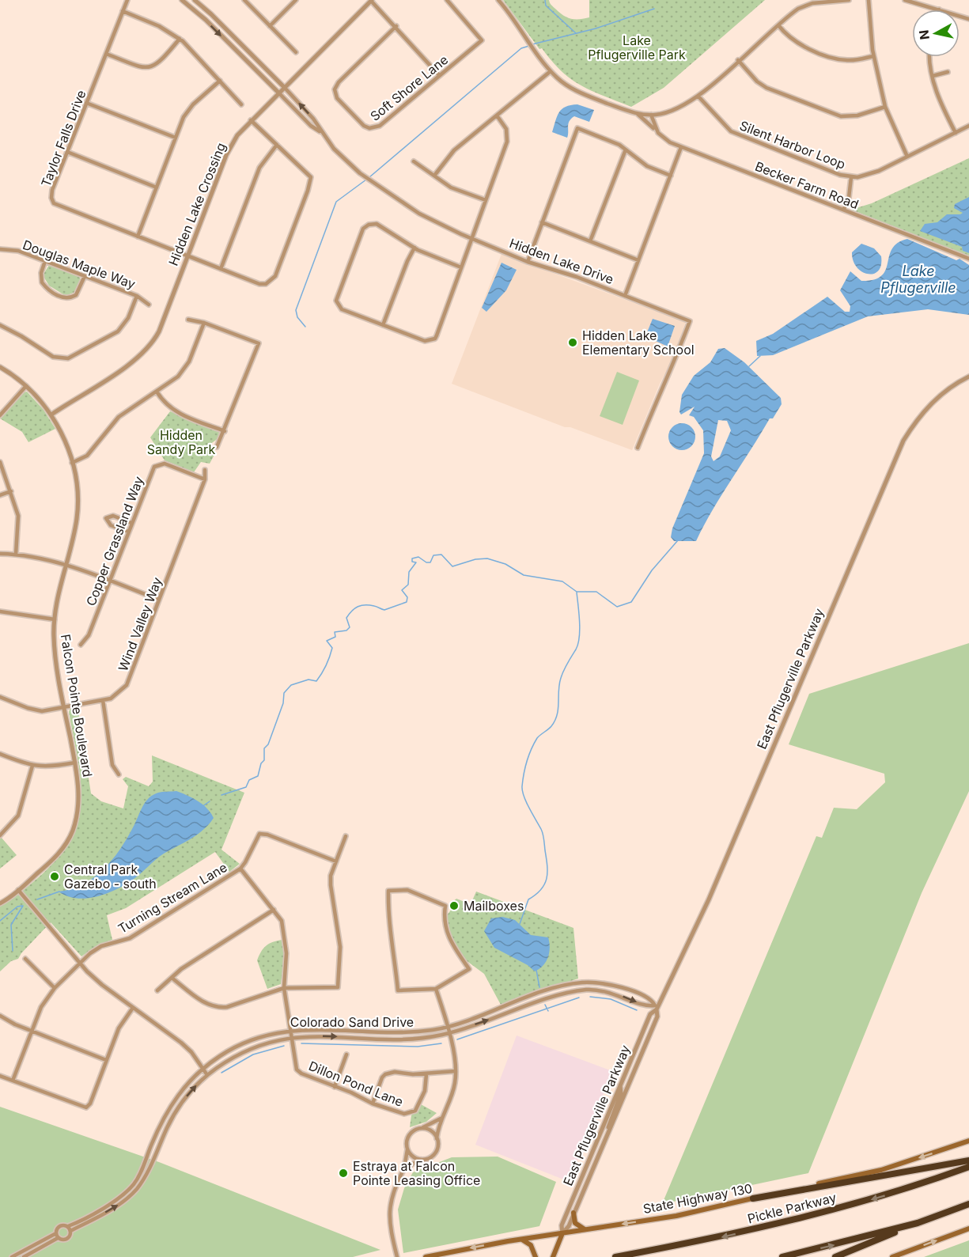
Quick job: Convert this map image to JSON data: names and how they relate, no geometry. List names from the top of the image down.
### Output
{
  "streets": {
    "highway": ["Pickle Parkway"],
    "main road": ["East Pflugerville Parkway", "State Highway 130"],
    "street": [
      "Soft Shore Lane",
      "Taylor Falls Drive",
      "Silent Harbor Loop",
      "Becker Farm Road",
      "Hidden Lake Crossing",
      "Hidden Lake Drive",
      "Douglas Maple Way",
      "Copper Grassland Way",
      "Wind Valley Way",
      "Falcon Pointe Boulevard",
      "Turning Stream Lane",
      "Colorado Sand Drive",
      "Dillon Pond Lane"
    ]
  },
  "crossings": [
    ["Taylor Falls Drive", "Hidden Lake Crossing"],
    ["Hidden Lake Crossing", "Hidden Lake Drive"],
    ["Hidden Lake Crossing", "Falcon Pointe Boulevard"],
    ["Copper Grassland Way", "Wind Valley Way"],
    ["Wind Valley Way", "Falcon Pointe Boulevard"],
    ["East Pflugerville Parkway", "Colorado Sand Drive"],
    ["East Pflugerville Parkway", "State Highway 130"],
    ["Turning Stream Lane", "Dillon Pond Lane"],
    ["Colorado Sand Drive", "Dillon Pond Lane"]
  ],
  "one_way": ["State Highway 130"],
  "water": ["Lake Pflugerville"],
  "parks": ["Lake Pflugerville Park", "Hidden Sandy Park"],
  "places": [
    "Hidden Lake Elementary School",
    "Central Park Gazebo - south",
    "Mailboxes",
    "Estraya at Falcon Pointe Leasing Office"
  ],
  "north": "left"
}
